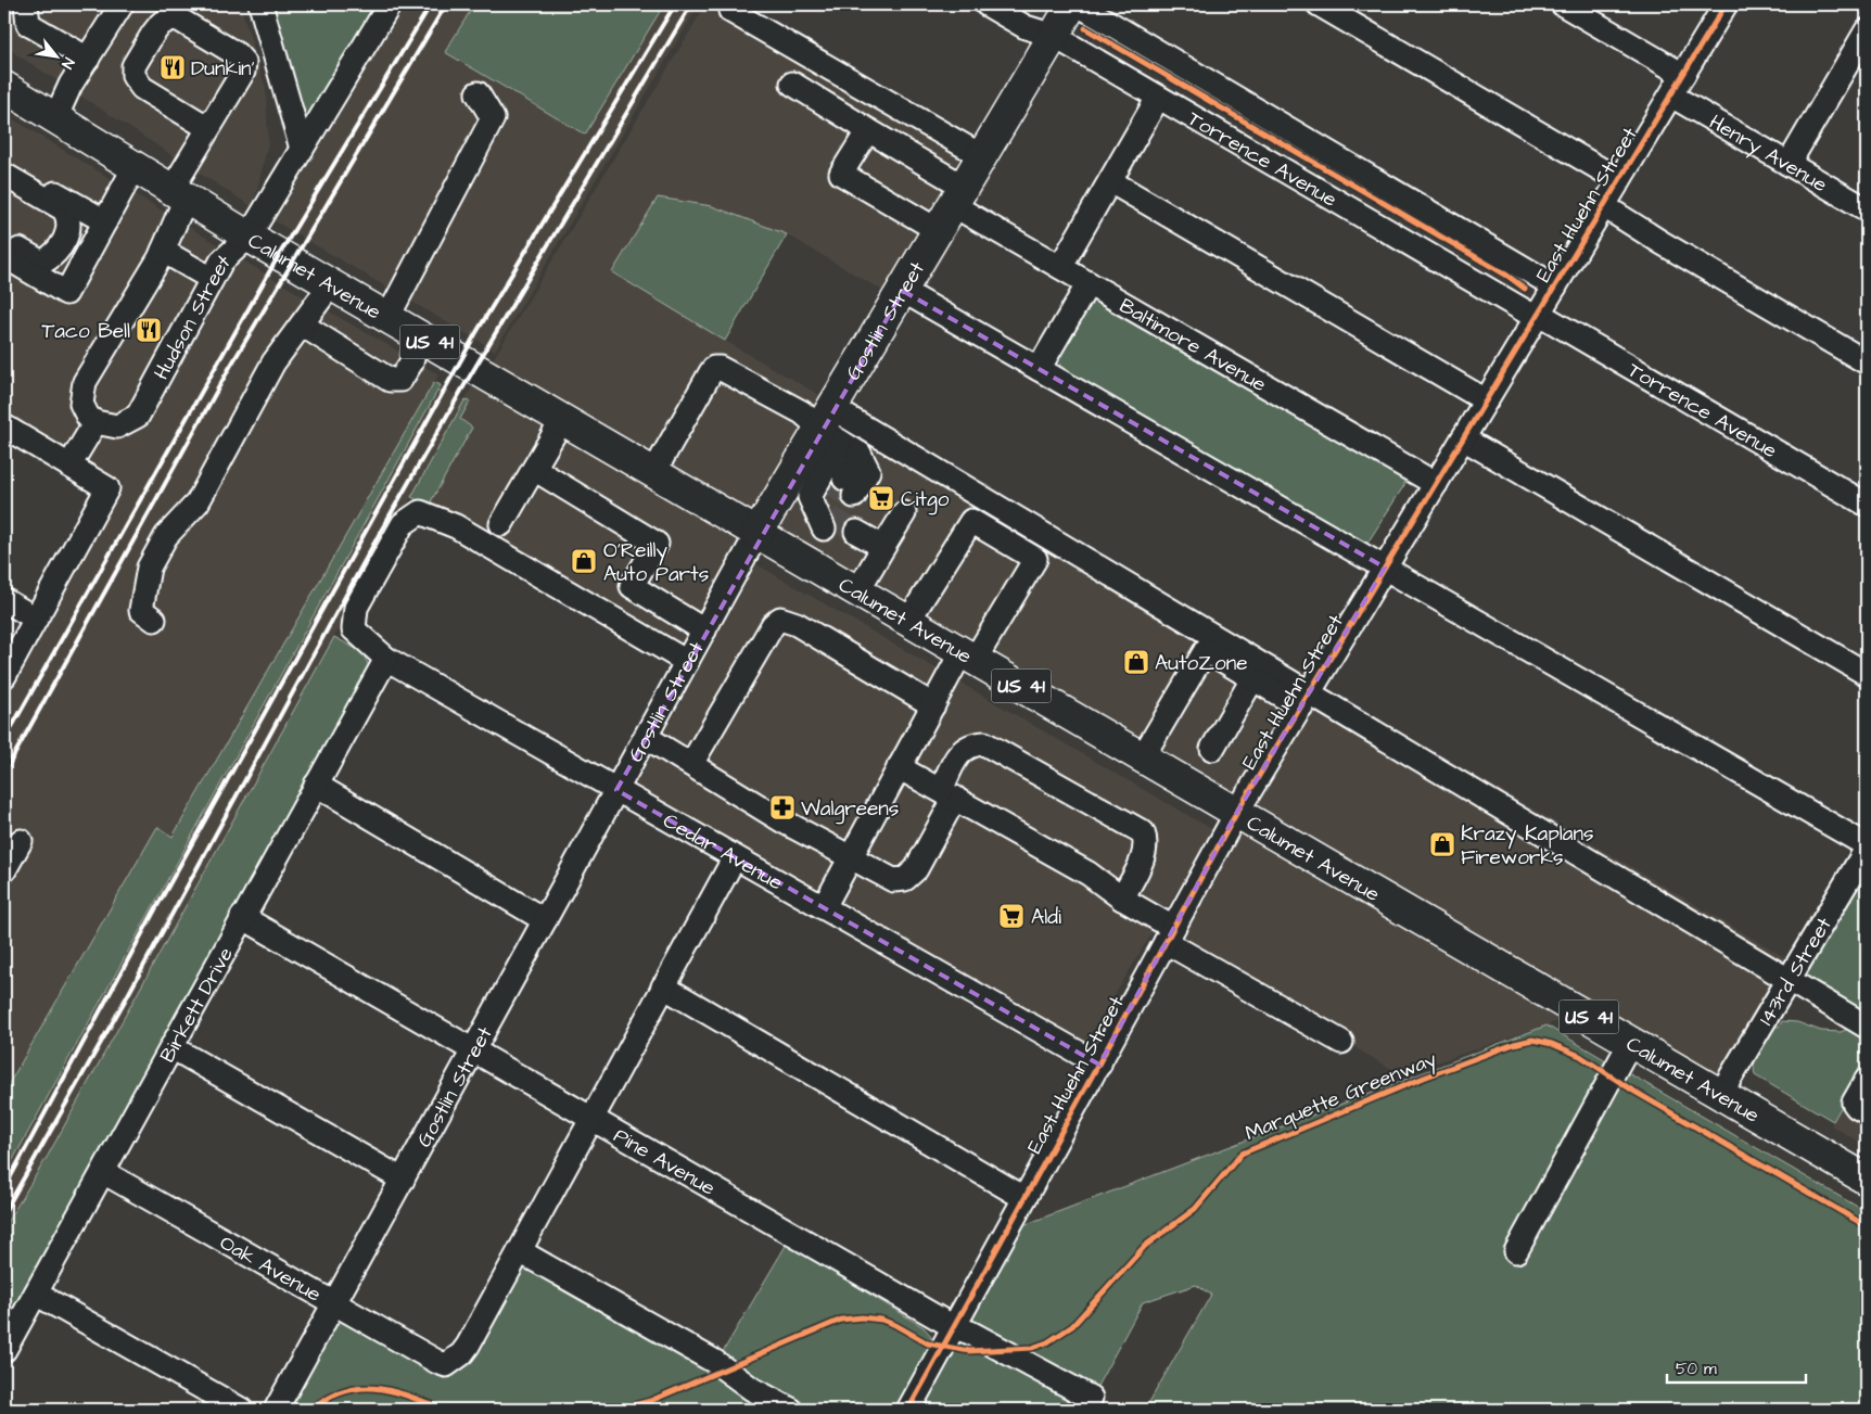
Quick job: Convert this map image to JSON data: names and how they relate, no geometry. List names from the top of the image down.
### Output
{
  "streets": {
    "main road": ["Calumet Avenue", "Gostlin Street", "US 41"],
    "street": [
      "Henry Avenue",
      "Torrence Avenue",
      "East Huehn Street",
      "Hudson Street",
      "Baltimore Avenue",
      "Cedar Avenue",
      "143rd Street",
      "Birkett Drive",
      "Pine Avenue",
      "Oak Avenue"
    ],
    "cycle path": ["Marquette Greenway"]
  },
  "crossings": [
    ["Henry Avenue", "East Huehn Street"],
    ["Torrence Avenue", "East Huehn Street"],
    ["Torrence Avenue", "Gostlin Street"],
    ["East Huehn Street", "Calumet Avenue"],
    ["East Huehn Street", "Baltimore Avenue"],
    ["East Huehn Street", "Cedar Avenue"],
    ["East Huehn Street", "Pine Avenue"],
    ["Calumet Avenue", "Hudson Street"],
    ["Calumet Avenue", "Gostlin Street"],
    ["Calumet Avenue", "143rd Street"],
    ["Gostlin Street", "Baltimore Avenue"],
    ["Gostlin Street", "Cedar Avenue"],
    ["Gostlin Street", "Pine Avenue"],
    ["Gostlin Street", "Oak Avenue"],
    ["Cedar Avenue", "Birkett Drive"],
    ["Birkett Drive", "Pine Avenue"],
    ["Birkett Drive", "Oak Avenue"]
  ],
  "places": {
    "restaurant": ["Dunkin'", "Taco Bell"],
    "supermarket": ["Citgo", "Aldi"],
    "shop": ["O'Reilly Auto Parts", "AutoZone", "Krazy Kaplans Fireworks"],
    "pharmacy": ["Walgreens"]
  },
  "scale_bar": "50 m",
  "north": "bottom right"
}
